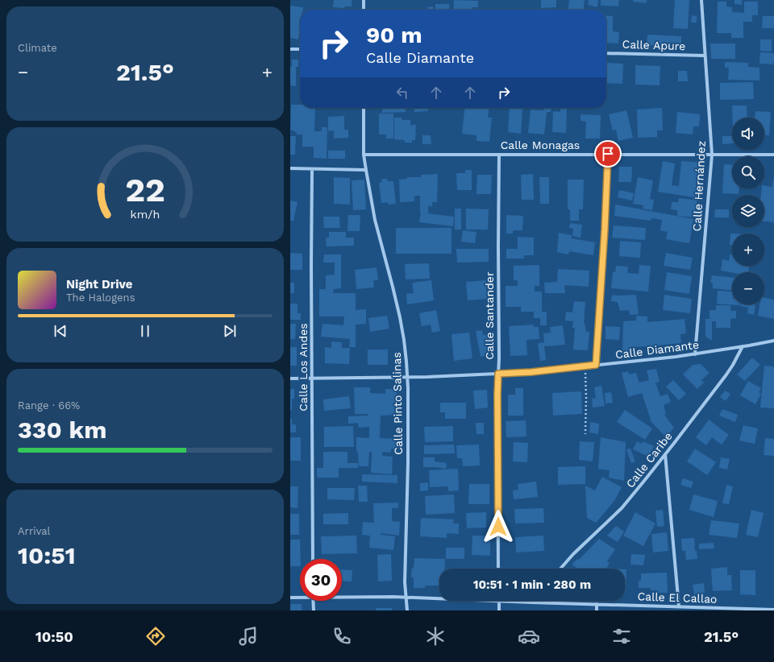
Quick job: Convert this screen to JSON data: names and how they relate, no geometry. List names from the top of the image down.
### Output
{
  "streets": {
    "street": [
      "Calle Apure",
      "Calle Monagas",
      "Calle Hernández",
      "Calle Santander",
      "Calle Diamante",
      "Calle Los Andes",
      "Calle Pinto Salinas",
      "Calle Caribe",
      "Calle El Callao"
    ]
  },
  "crossings": [
    ["Calle Apure", "Calle Hernández"],
    ["Calle Monagas", "Calle Hernández"],
    ["Calle Monagas", "Calle Santander"],
    ["Calle Monagas", "Calle Pinto Salinas"],
    ["Calle Hernández", "Calle Diamante"],
    ["Calle Santander", "Calle Diamante"],
    ["Calle Diamante", "Calle Los Andes"],
    ["Calle Diamante", "Calle Pinto Salinas"],
    ["Calle Diamante", "Calle Caribe"],
    ["Calle Pinto Salinas", "Calle El Callao"]
  ],
  "page": {
    "tile": [
      "Climate",
      ["Range · 66%", "330 km"],
      ["Arrival", "10:51"]
    ],
    "turn": ["90 m", "Calle Diamante"],
    "heat": ["−", "21.5°", "+"],
    "map_buttons": ["+", "−"],
    "song": ["Night Drive", "The Halogens"],
    "limit": "30",
    "trip": "10:51 · 1 min · 280 m",
    "tabs": ["10:50", "21.5°"],
    "gauge": ["22", "km/h"]
  }
}
